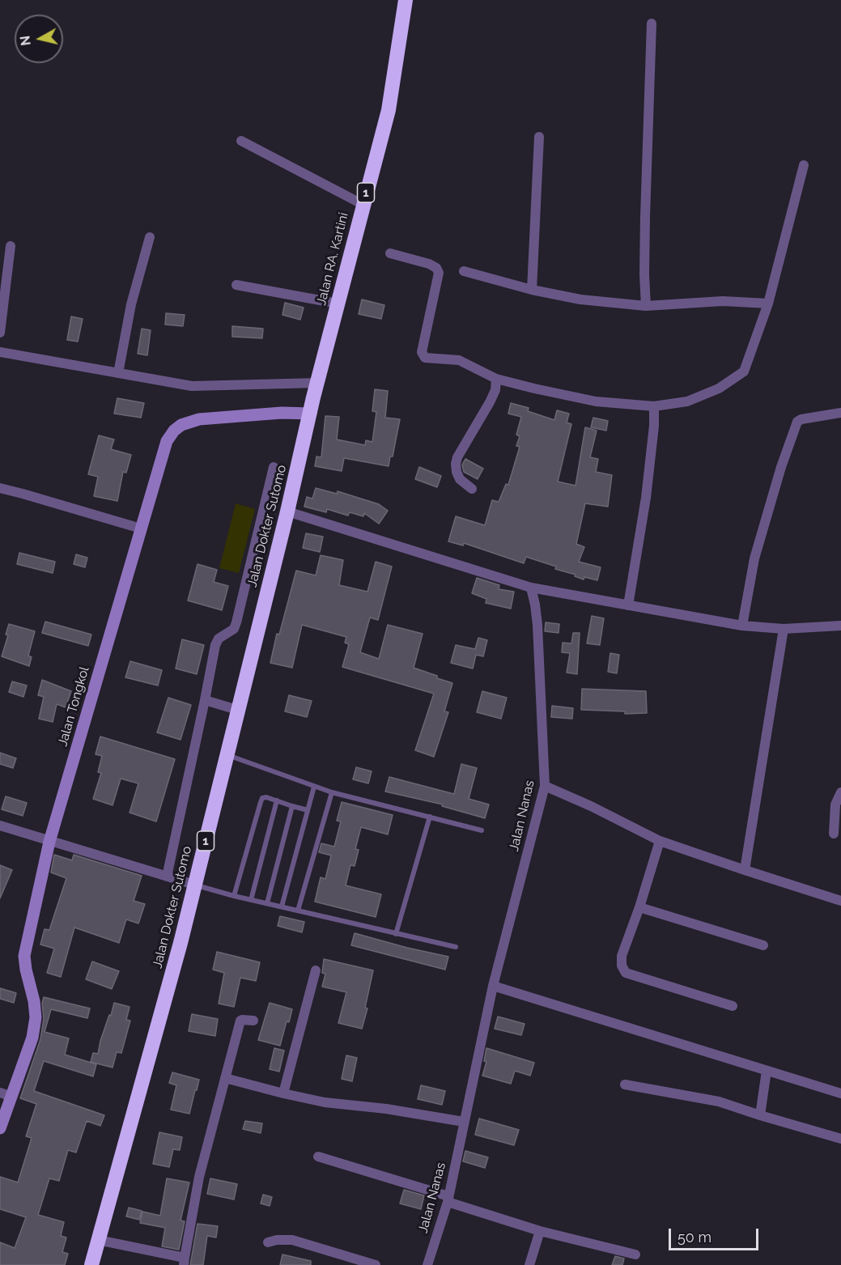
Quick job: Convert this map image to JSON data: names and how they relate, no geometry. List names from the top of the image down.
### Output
{
  "streets": {
    "highway": ["1", "Jalan RA. Kartini", "Jalan Dokter Sutomo"],
    "street": ["Jalan Tongkol", "Jalan Nanas"]
  },
  "crossings": [
    ["1", "Jalan RA. Kartini"],
    ["1", "Jalan Dokter Sutomo"],
    ["1", "Jalan Tongkol"],
    ["Jalan Dokter Sutomo", "Jalan Tongkol"]
  ],
  "scale_bar": "50 m",
  "north": "left"
}
